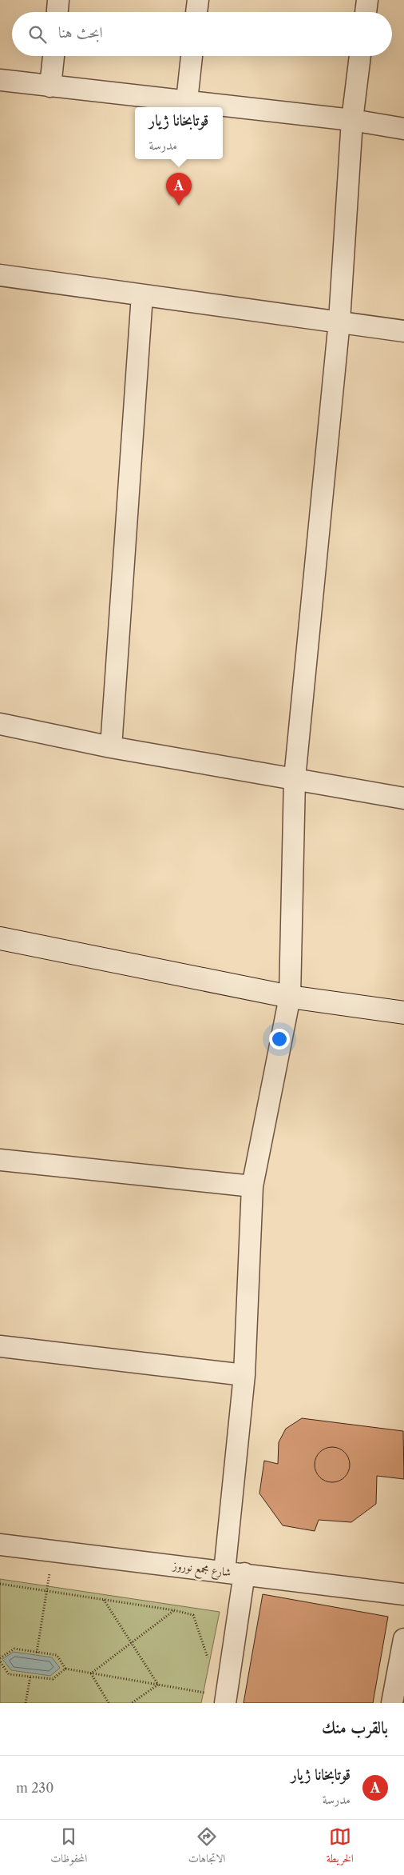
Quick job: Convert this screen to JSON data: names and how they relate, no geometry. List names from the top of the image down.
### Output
{
  "streets": {
    "street": ["شارع مجمع نوروز"]
  },
  "page": {
    "search": "ابحث هنا",
    "popup": ["قوتابخانا ژيار", "مدرسة"],
    "pins": "A",
    "heading": "بالقرب منك",
    "list": [
      {
        "mark": "A",
        "name": "قوتابخانا ژيار",
        "note": "مدرسة",
        "value": "230 m"
      }
    ],
    "nav": ["الخريطة", "الاتجاهات", "المحفوظات"]
  }
}
